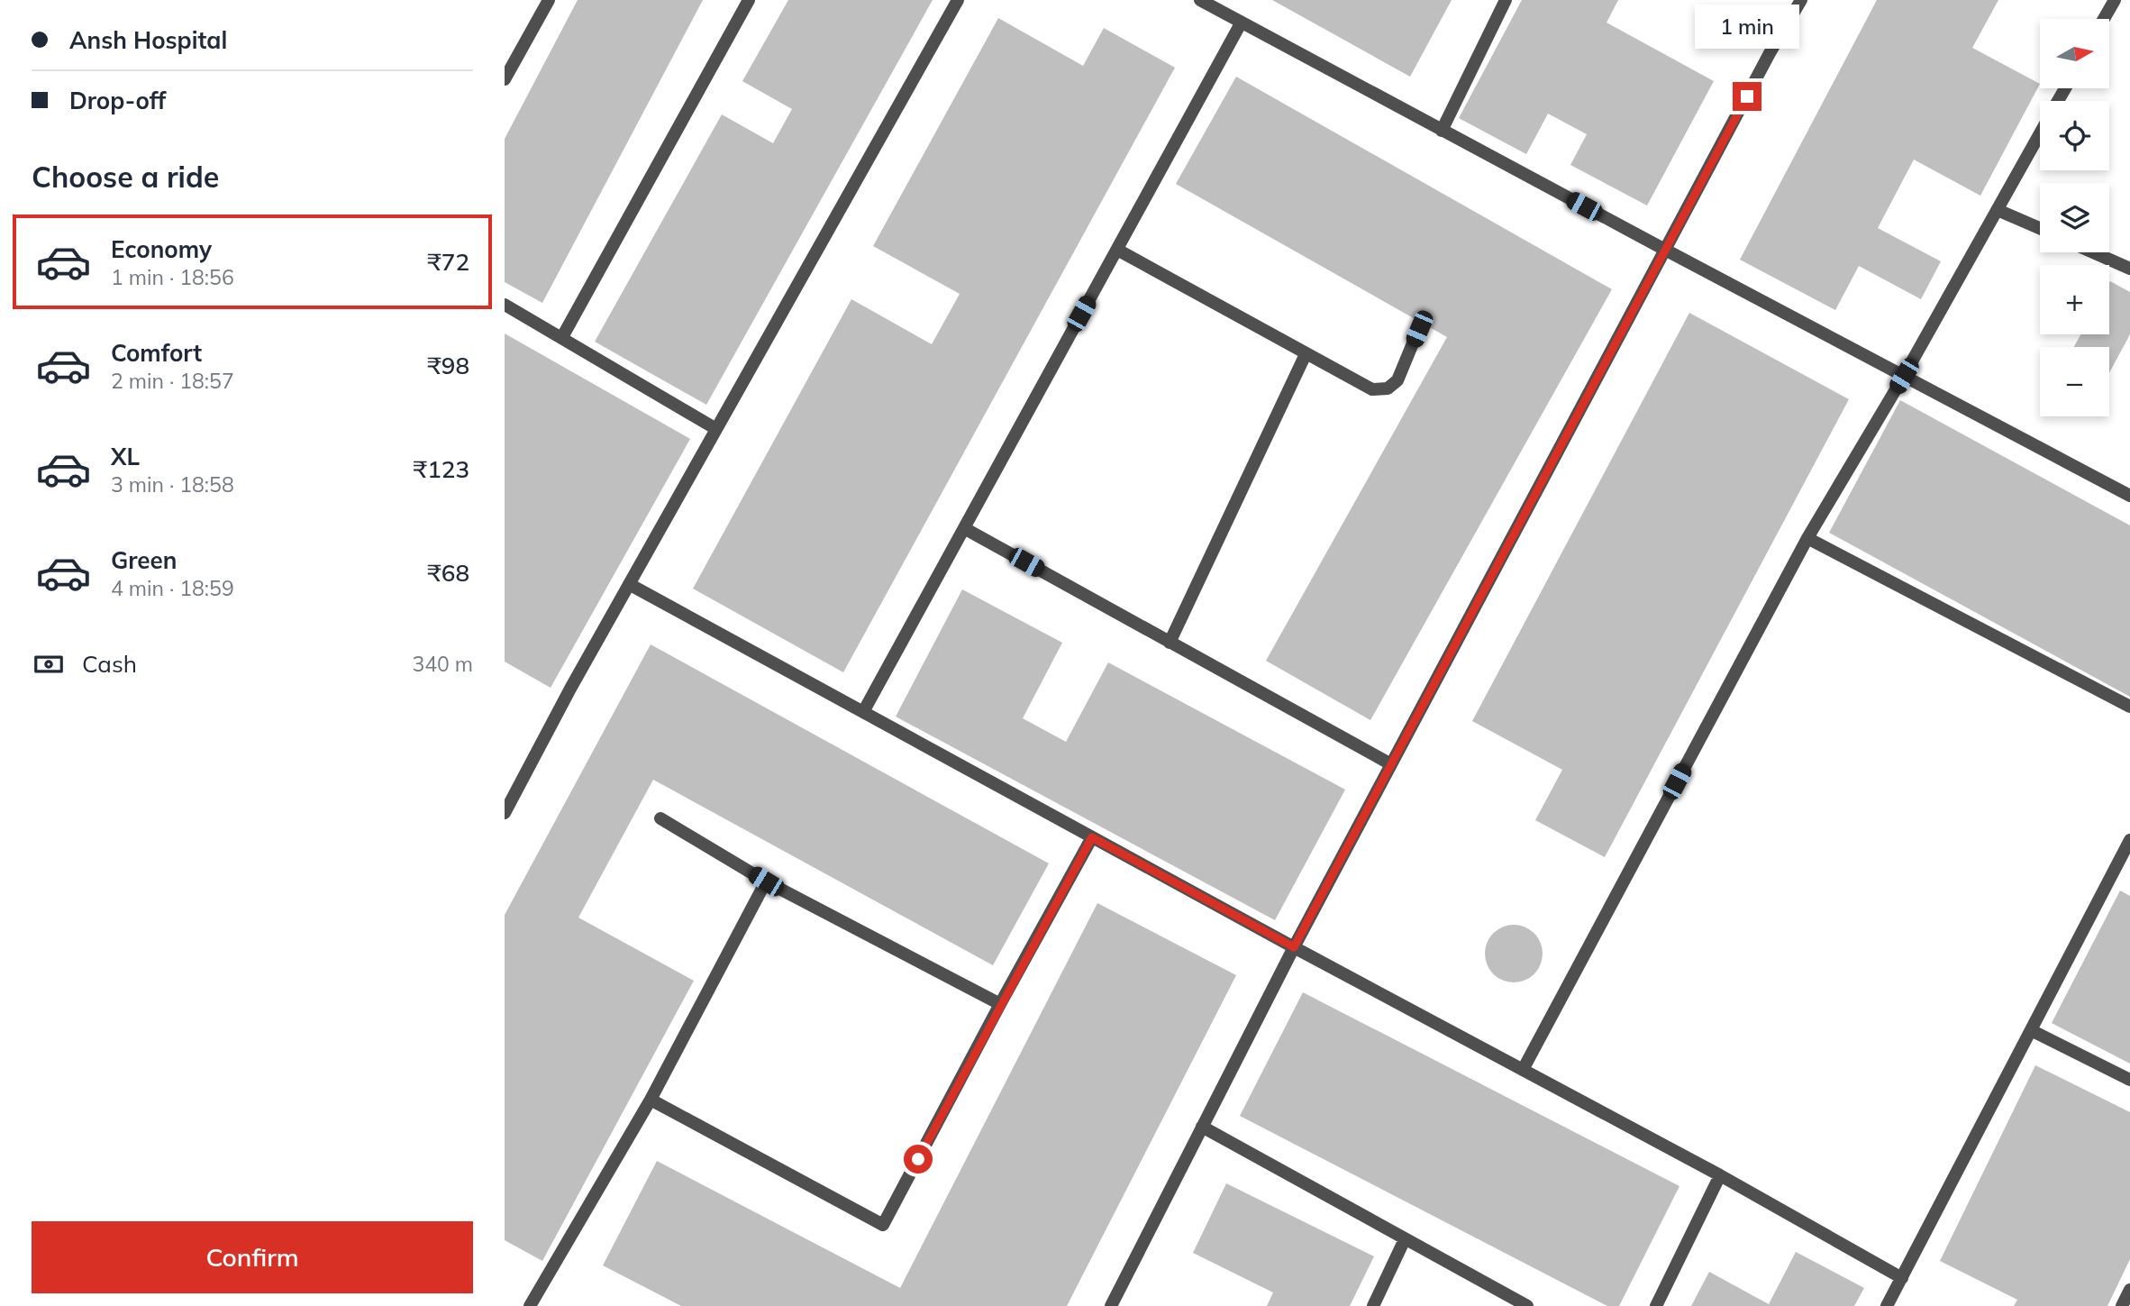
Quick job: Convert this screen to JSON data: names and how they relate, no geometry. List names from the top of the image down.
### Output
{
  "north": "right",
  "page": {
    "banner": ["Ansh Hospital", "Drop-off"],
    "bubble": "1 min",
    "map_buttons": ["+", "−"],
    "heading": "Choose a ride",
    "list": [
      {
        "name": "Economy",
        "note": "1 min · 18:56",
        "value": "₹72"
      },
      {
        "name": "Comfort",
        "note": "2 min · 18:57",
        "value": "₹98"
      },
      {
        "name": "XL",
        "note": "3 min · 18:58",
        "value": "₹123"
      },
      {
        "name": "Green",
        "note": "4 min · 18:59",
        "value": "₹68"
      }
    ],
    "pay": ["Cash", "340 m"],
    "buttons": "Confirm"
  }
}
